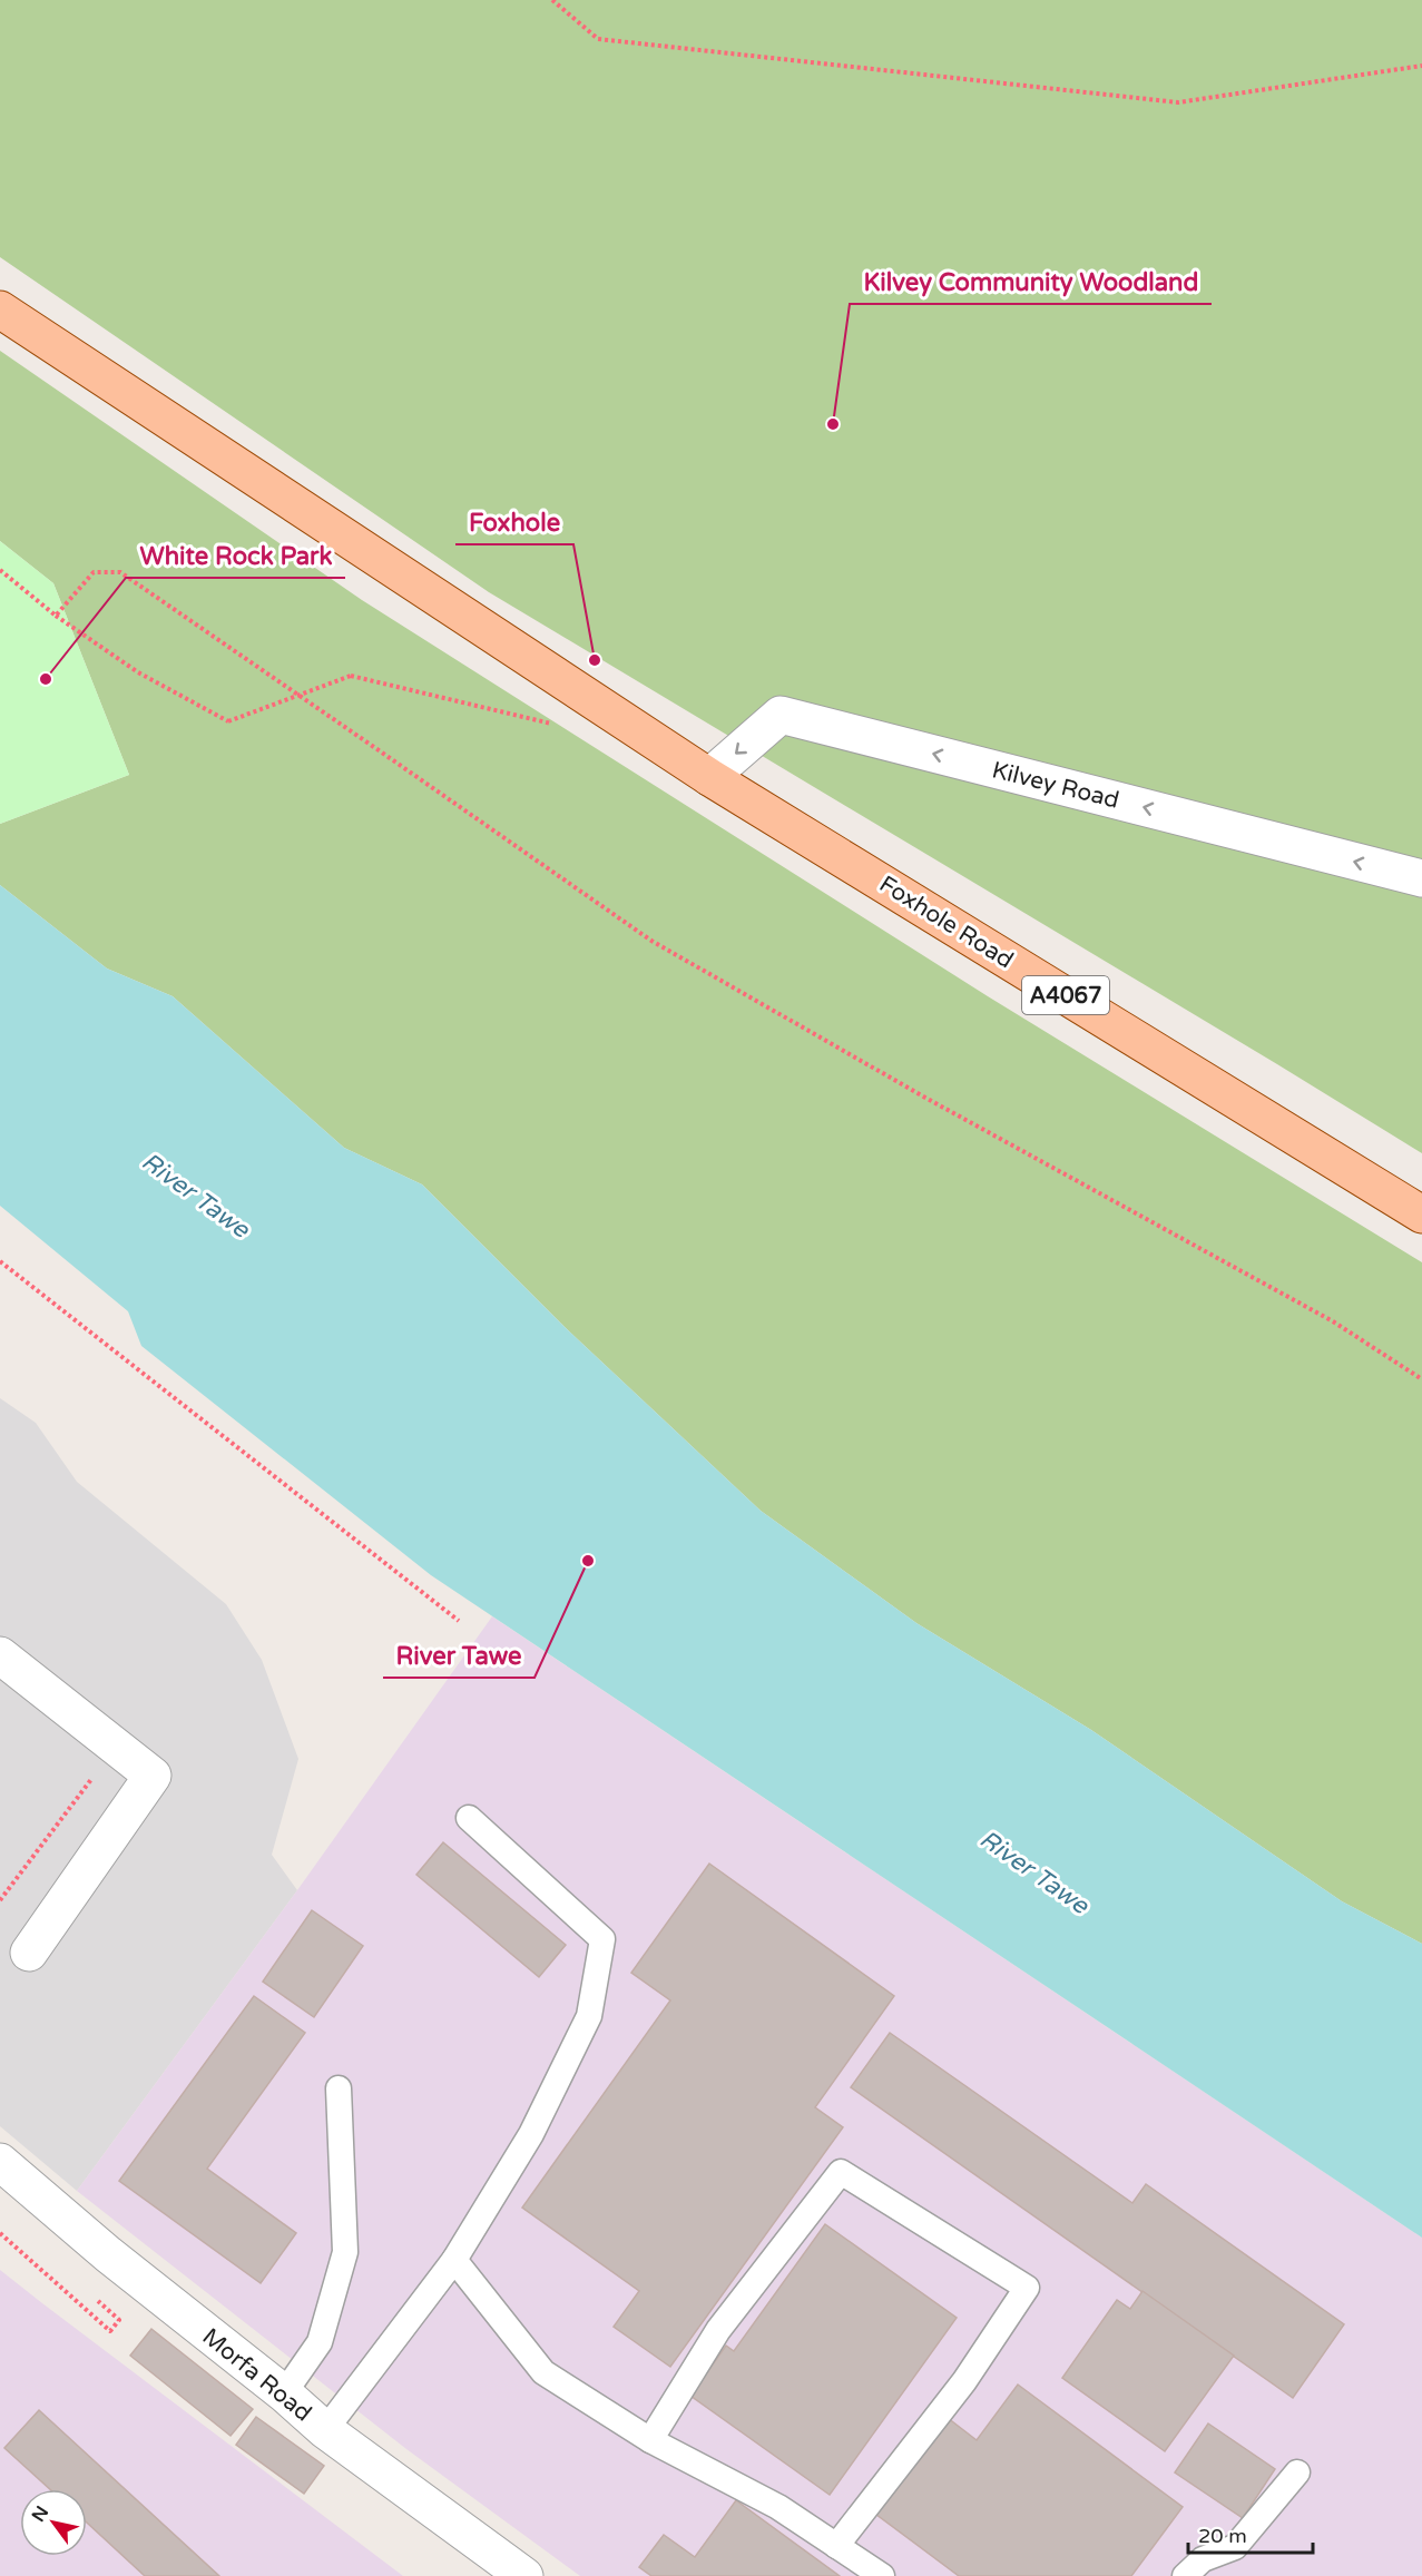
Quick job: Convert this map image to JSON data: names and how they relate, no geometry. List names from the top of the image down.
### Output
{
  "streets": {
    "main road": ["Foxhole Road", "A4067"],
    "street": ["Kilvey Road", "Morfa Road"]
  },
  "crossings": [
    ["Kilvey Road", "Foxhole Road"],
    ["Kilvey Road", "A4067"],
    ["Foxhole Road", "A4067"]
  ],
  "one_way": ["Kilvey Road"],
  "water": ["River Tawe"],
  "places": [
    "Kilvey Community Woodland",
    "Foxhole",
    "White Rock Park",
    "River Tawe"
  ],
  "scale_bar": "20 m",
  "north": "top left"
}
